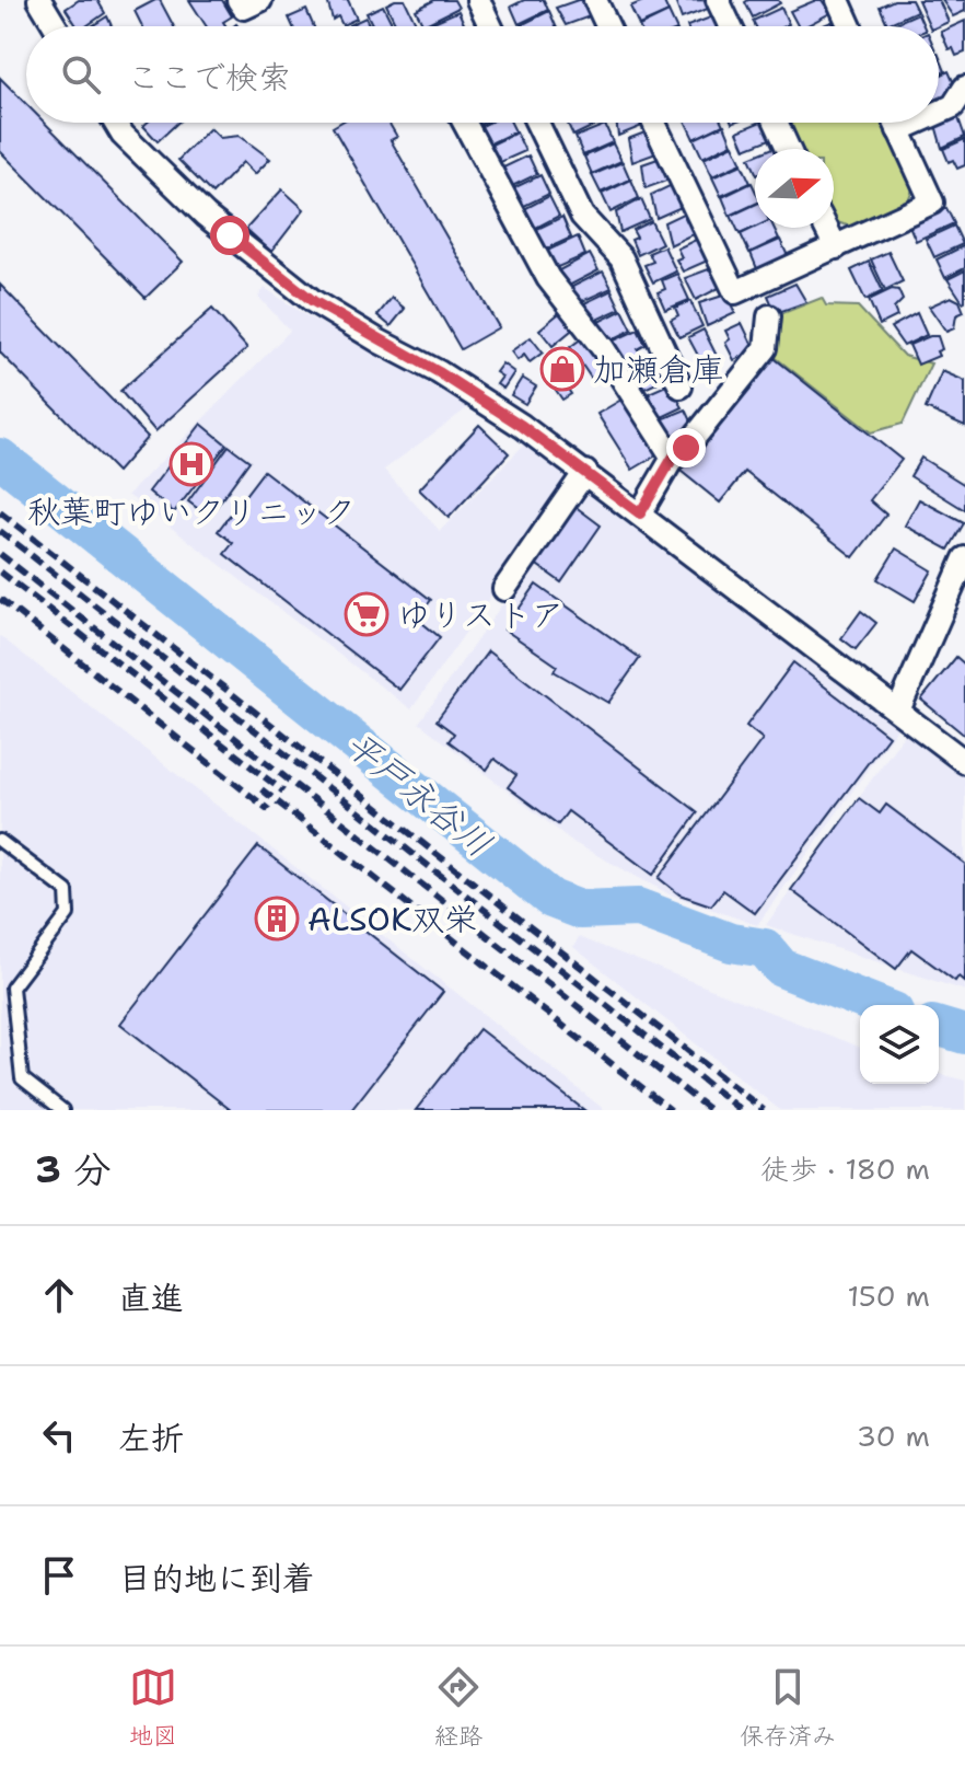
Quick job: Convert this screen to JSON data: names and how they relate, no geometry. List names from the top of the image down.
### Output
{
  "water": ["平戸永谷川"],
  "places": {
    "shop": ["加瀬倉庫"],
    "hospital": ["秋葉町ゆいクリニック"],
    "supermarket": ["ゆりストア"],
    "building": ["ALSOK双栄"]
  },
  "north": "right",
  "page": {
    "search": "ここで検索",
    "heading": ["3 分", "徒歩 · 180 m"],
    "list": [
      ["直進", "150 m"],
      ["左折", "30 m"],
      "目的地に到着"
    ],
    "nav": ["地図", "経路", "保存済み"]
  }
}
